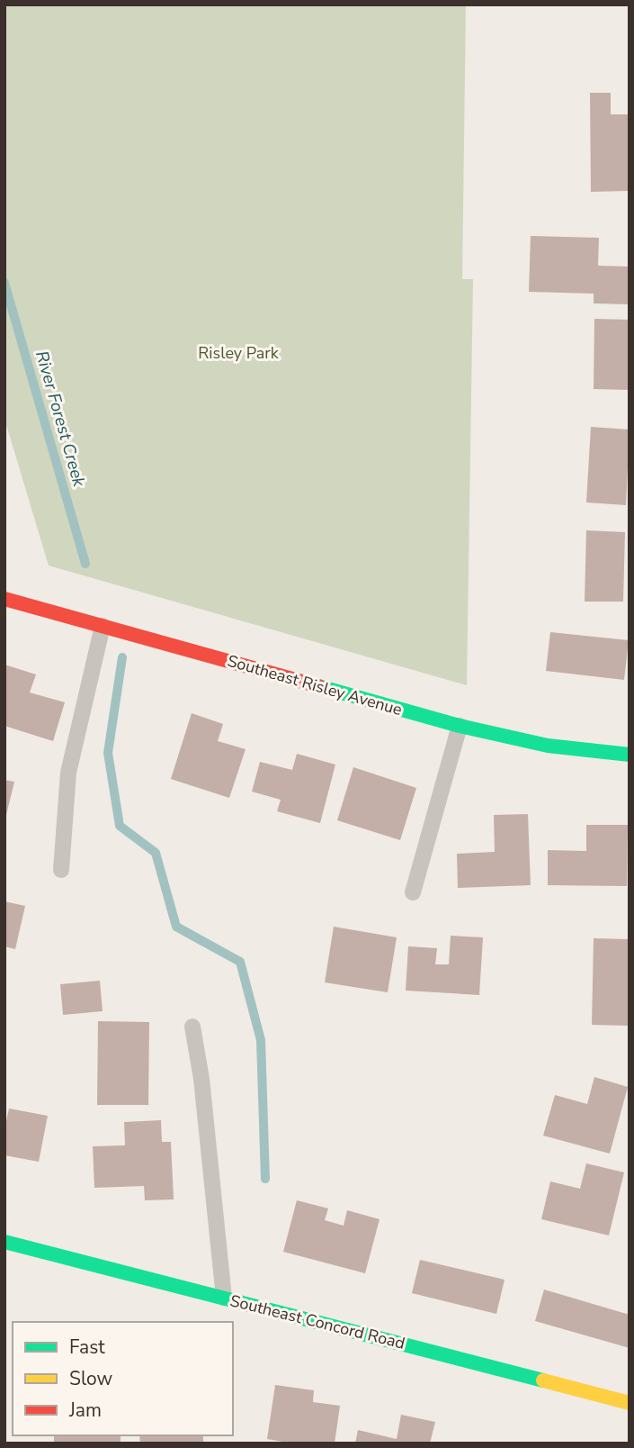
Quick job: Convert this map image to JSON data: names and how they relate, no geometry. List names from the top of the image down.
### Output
{
  "streets": {
    "street": ["Southeast Risley Avenue", "Southeast Concord Road"]
  },
  "water": ["River Forest Creek"],
  "parks": ["Risley Park"],
  "legend": ["Fast", "Slow", "Jam"]
}
